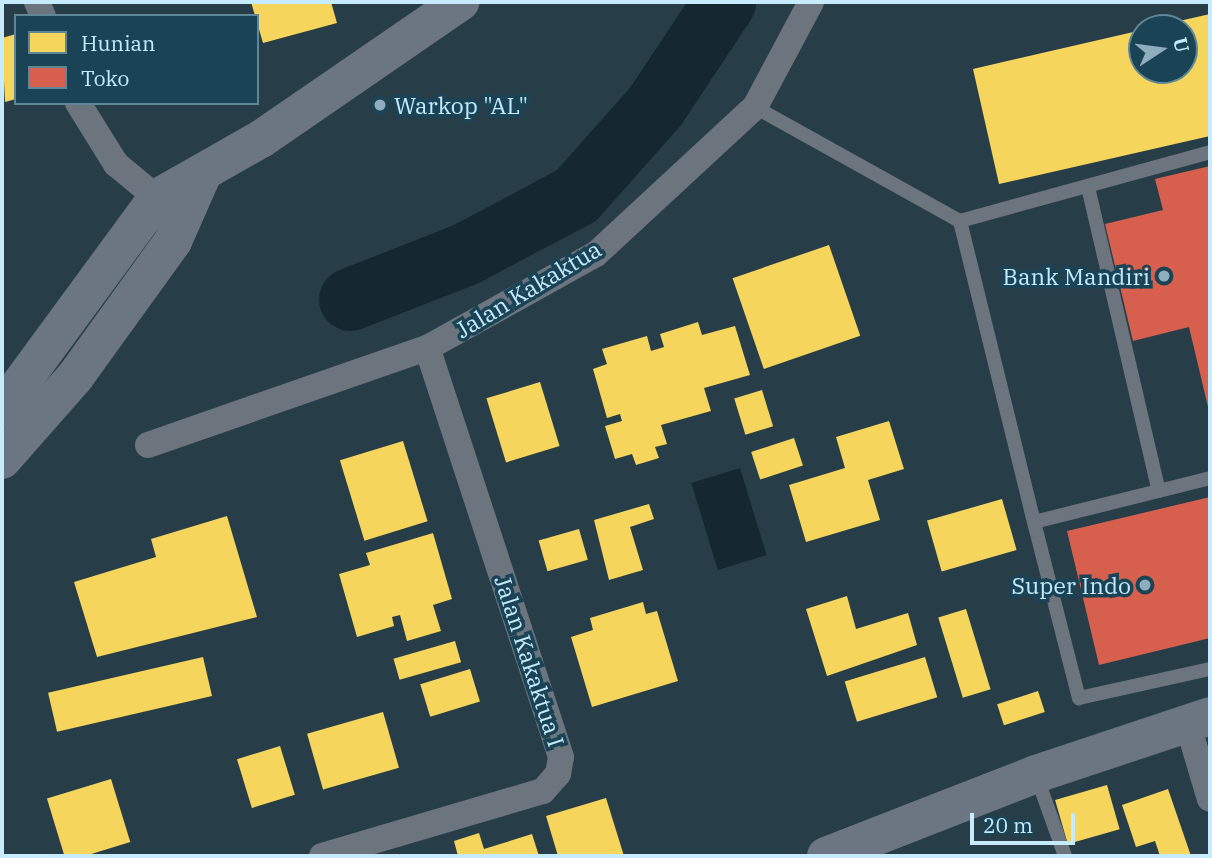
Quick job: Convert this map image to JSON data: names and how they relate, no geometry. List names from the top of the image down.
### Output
{
  "streets": {
    "street": ["Jalan Kakaktua", "Jalan Kakaktua I"]
  },
  "crossings": [
    ["Jalan Kakaktua", "Jalan Kakaktua I"]
  ],
  "places": ["Warkop \"AL\"", "Bank Mandiri", "Super Indo"],
  "legend": ["Hunian", "Toko"],
  "scale_bar": "20 m",
  "north": "right"
}
